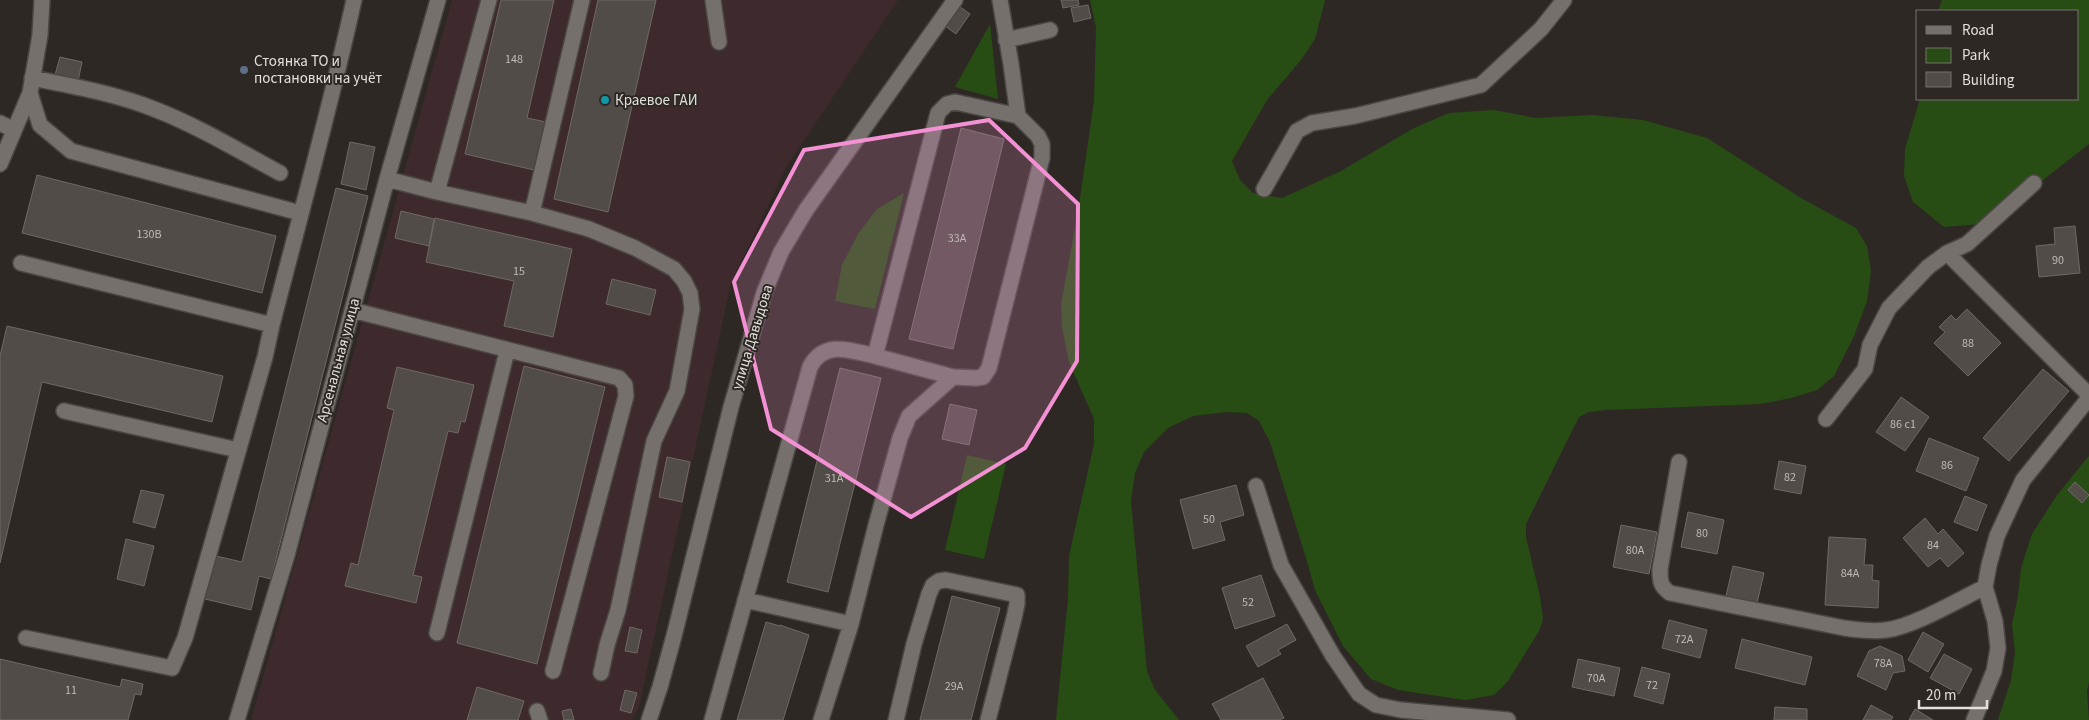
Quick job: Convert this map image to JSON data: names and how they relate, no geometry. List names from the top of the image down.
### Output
{
  "streets": {
    "street": ["улица Давыдова", "Арсенальная улица"]
  },
  "places": ["Стоянка ТО и постановки на учёт", "Краевое ГАИ"],
  "house_numbers": [
    "148",
    "130В",
    "33А",
    "90",
    "15",
    "88",
    "86 с1",
    "86",
    "82",
    "31А",
    "50",
    "80",
    "84",
    "80А",
    "84А",
    "52",
    "72А",
    "78А",
    "70А",
    "72",
    "29А",
    "11"
  ],
  "legend": ["Road", "Park", "Building"],
  "scale_bar": "20 m"
}
